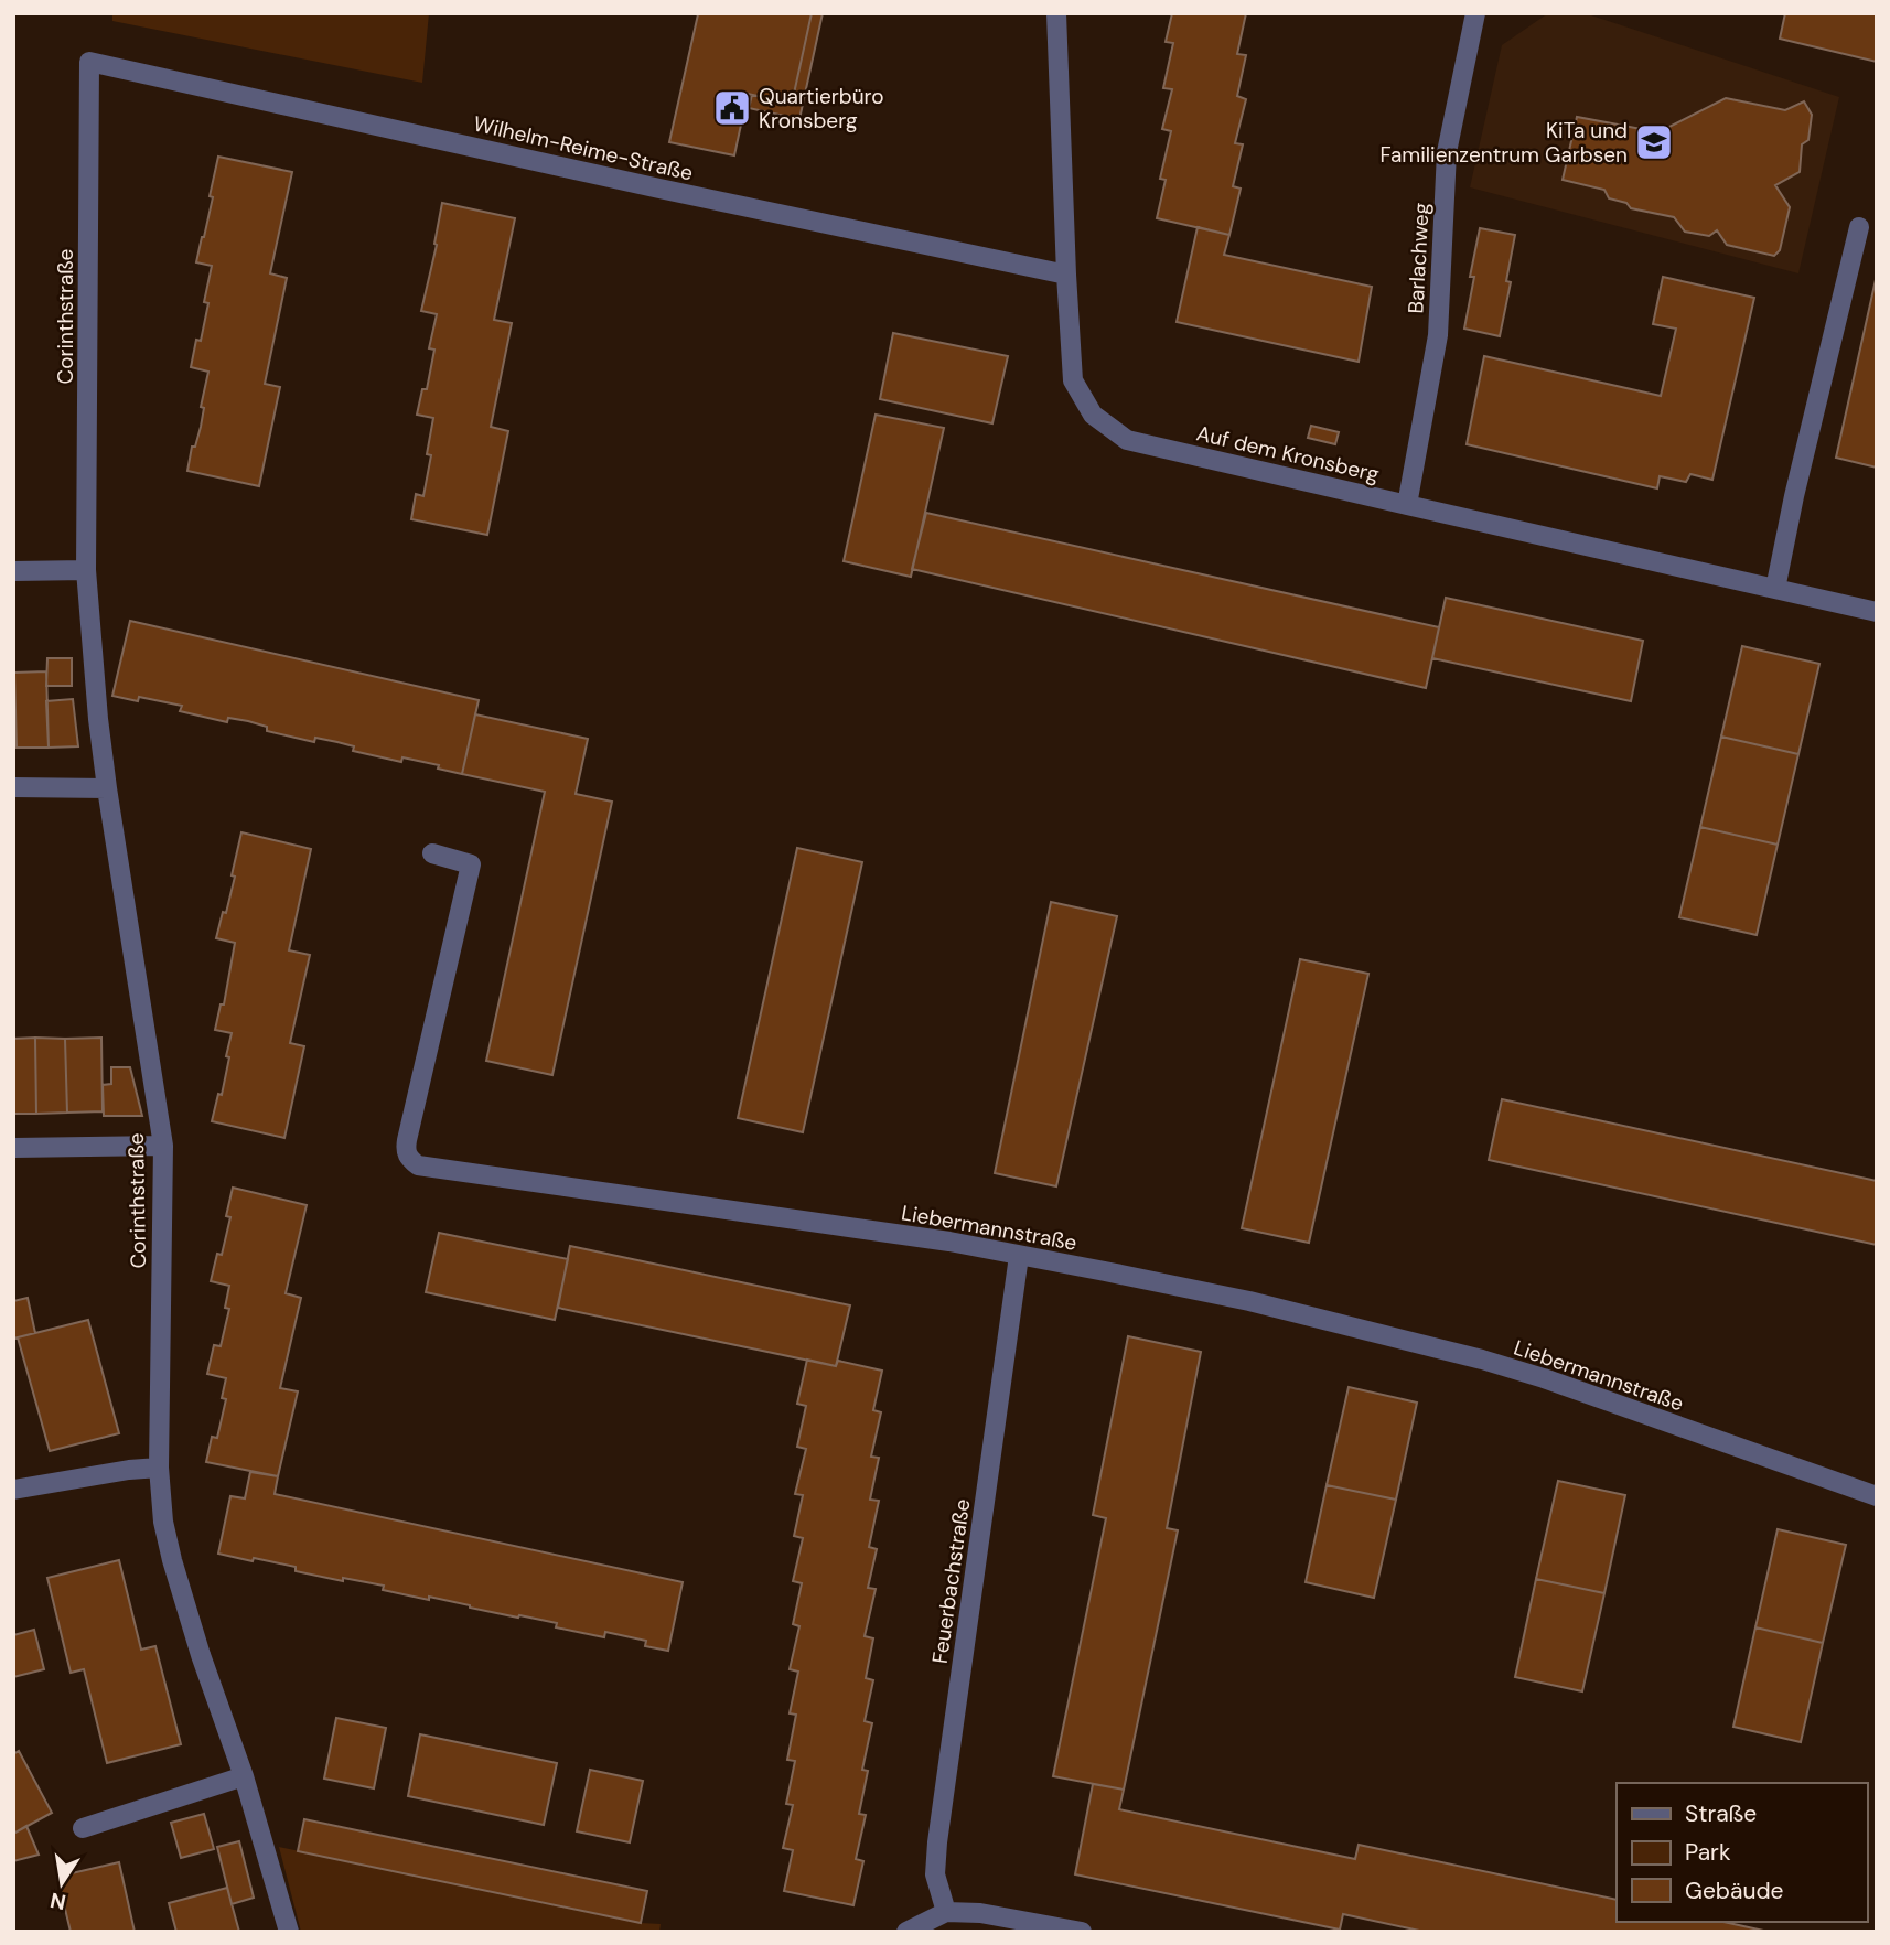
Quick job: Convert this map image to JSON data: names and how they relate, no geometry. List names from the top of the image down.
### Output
{
  "streets": {
    "street": [
      "Wilhelm-Reime-Straße",
      "Barlachweg",
      "Corinthstraße",
      "Auf dem Kronsberg",
      "Liebermannstraße",
      "Feuerbachstraße"
    ]
  },
  "crossings": [
    ["Wilhelm-Reime-Straße", "Corinthstraße"],
    ["Wilhelm-Reime-Straße", "Auf dem Kronsberg"],
    ["Barlachweg", "Auf dem Kronsberg"],
    ["Liebermannstraße", "Feuerbachstraße"]
  ],
  "places": {
    "public building": ["Quartierbüro Kronsberg"],
    "school or university": ["KiTa und Familienzentrum Garbsen"]
  },
  "legend": ["Straße", "Park", "Gebäude"],
  "north": "bottom"
}
